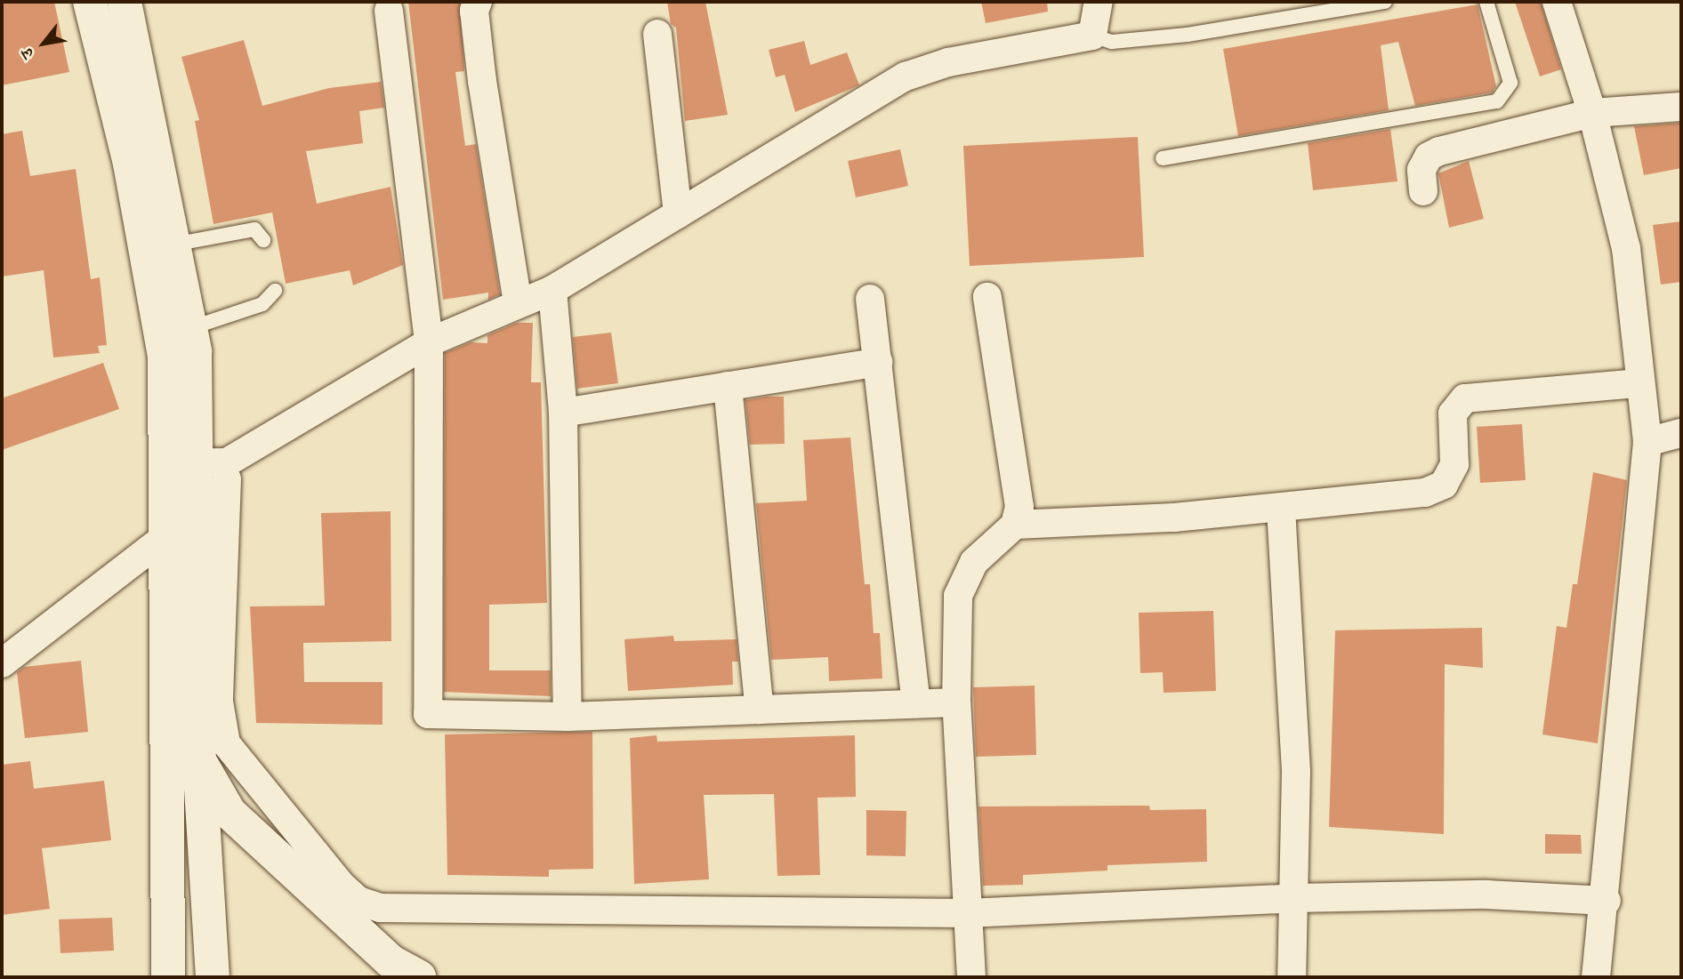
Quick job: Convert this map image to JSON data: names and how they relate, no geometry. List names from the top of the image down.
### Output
{
  "north": "bottom left"
}
